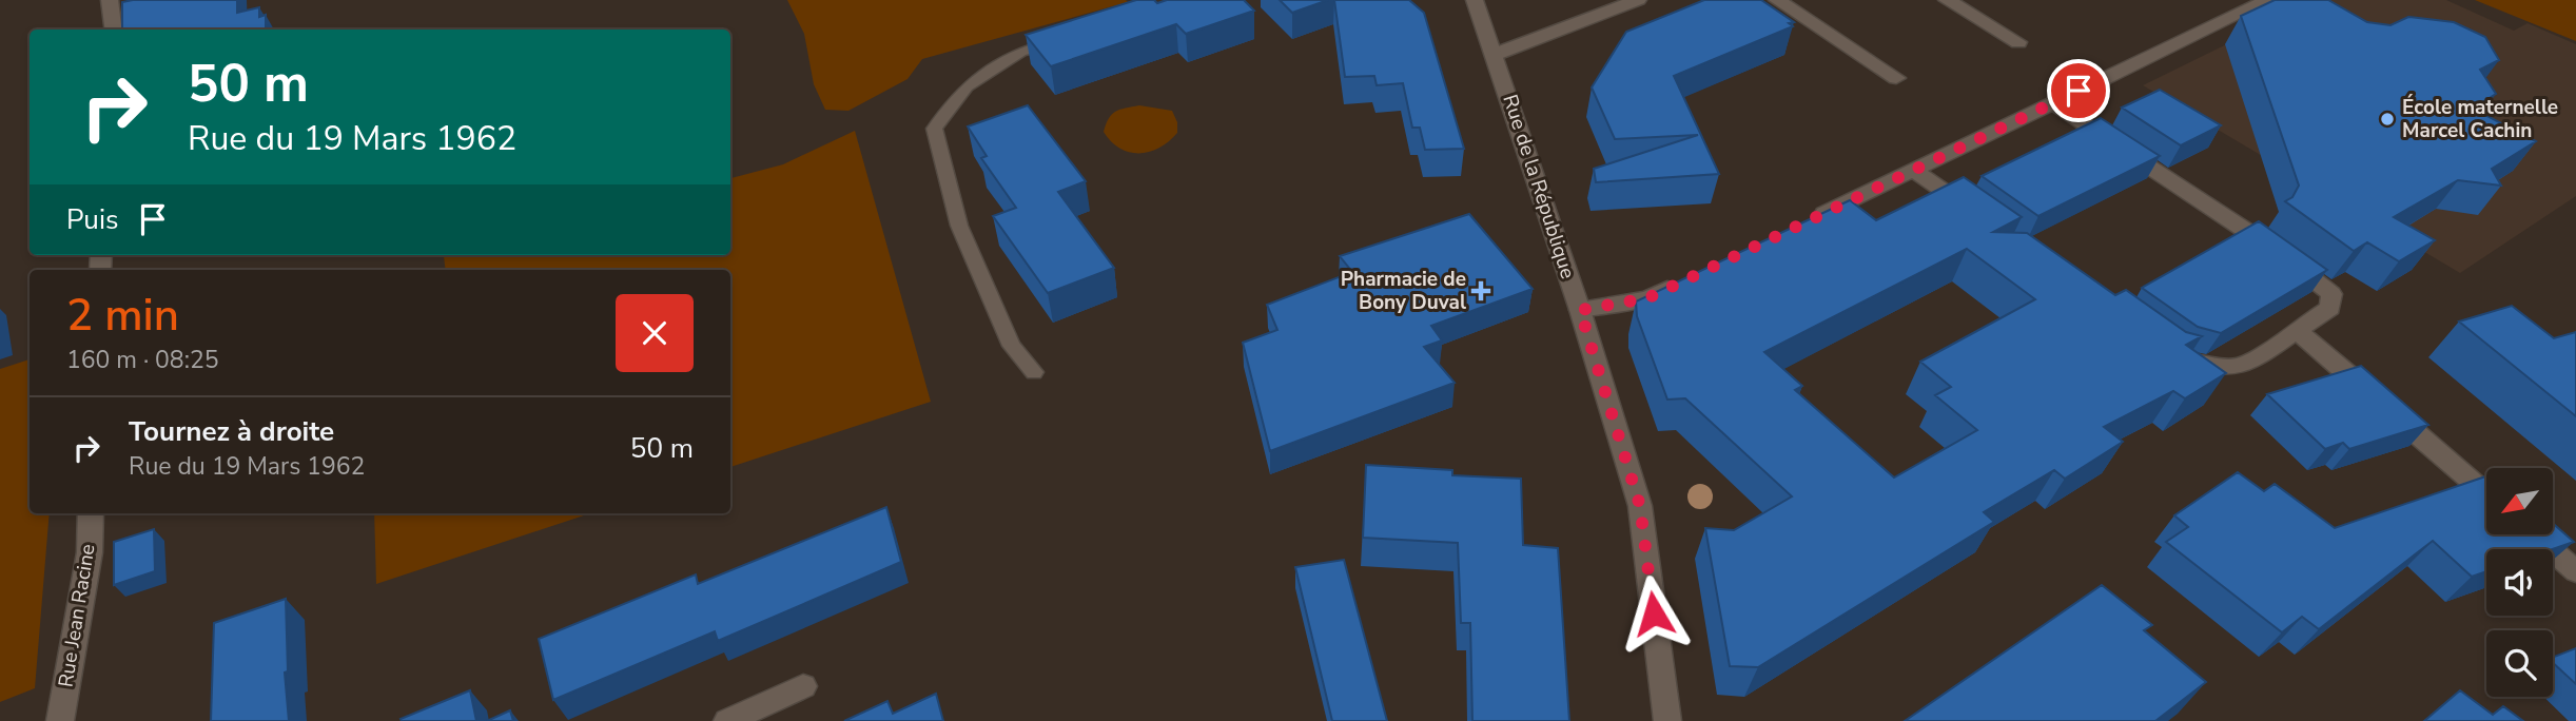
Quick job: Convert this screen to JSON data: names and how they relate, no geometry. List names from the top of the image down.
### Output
{
  "streets": {
    "street": ["Rue de la République", "Rue Jean Racine"]
  },
  "places": {
    "other": ["École maternelle Marcel Cachin"],
    "health": ["Pharmacie de Bony Duval"]
  },
  "north": "bottom left",
  "page": {
    "turn": ["50 m", "Rue du 19 Mars 1962"],
    "then": "Puis",
    "heading": ["2 min", "160 m · 08:25"],
    "list": [
      {
        "name": "Tournez à droite",
        "note": "Rue du 19 Mars 1962",
        "value": "50 m"
      }
    ]
  }
}
